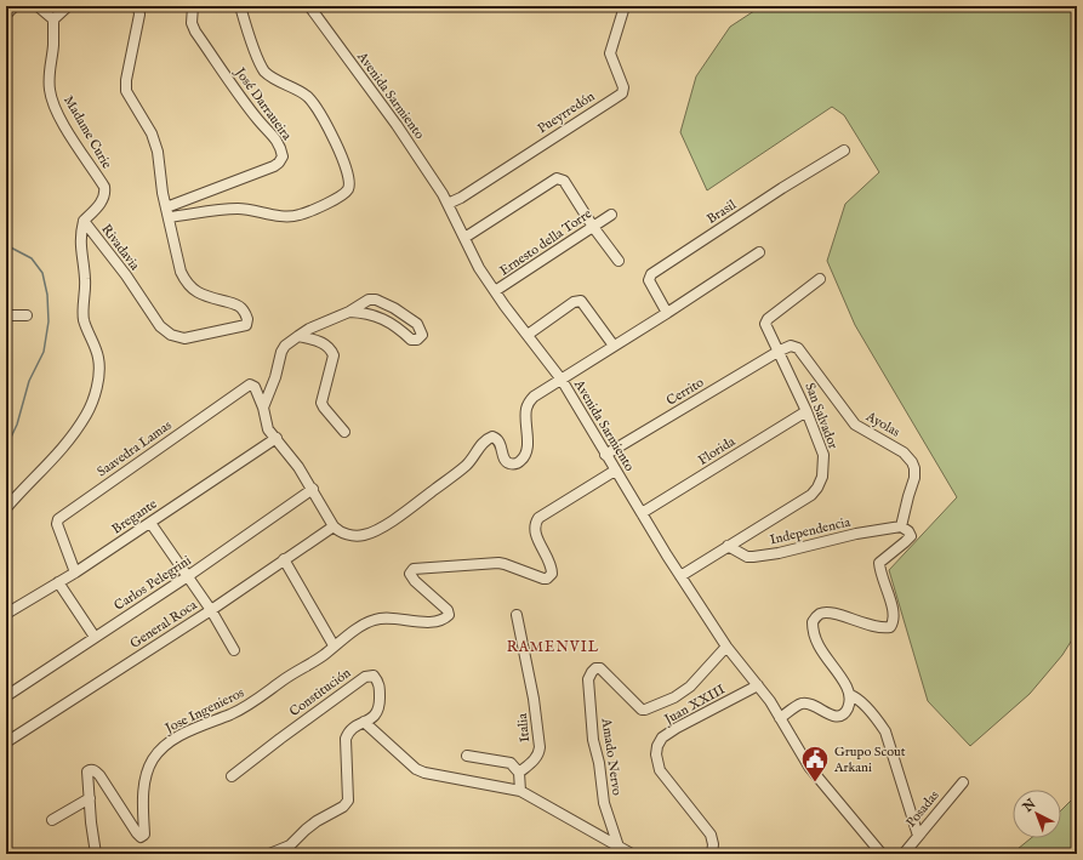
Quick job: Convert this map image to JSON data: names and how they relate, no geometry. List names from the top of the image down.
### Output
{
  "streets": {
    "street": [
      "Avenida Sarmiento",
      "José Darraueira",
      "Pueyrredón",
      "Madame Curie",
      "Brasil",
      "Ernesto della Torre",
      "Rivadavia",
      "Cerrito",
      "San Salvador",
      "Ayolas",
      "Saavedra Lamas",
      "Florida",
      "Bregante",
      "Independencia",
      "Carlos Pelegrini",
      "General Roca",
      "Constitución",
      "Juan XXIII",
      "Jose Ingenieros",
      "Italia",
      "Amado Nervo",
      "Posadas"
    ]
  },
  "crossings": [
    ["Avenida Sarmiento", "Pueyrredón"],
    ["Avenida Sarmiento", "Ernesto della Torre"],
    ["Avenida Sarmiento", "Cerrito"],
    ["Avenida Sarmiento", "San Salvador"],
    ["Avenida Sarmiento", "Florida"],
    ["Avenida Sarmiento", "Juan XXIII"],
    ["Avenida Sarmiento", "Jose Ingenieros"],
    ["Avenida Sarmiento", "Amado Nervo"],
    ["José Darraueira", "Rivadavia"],
    ["Madame Curie", "Rivadavia"],
    ["Cerrito", "San Salvador"],
    ["Cerrito", "Ayolas"],
    ["San Salvador", "Ayolas"],
    ["San Salvador", "Florida"],
    ["San Salvador", "Independencia"],
    ["Ayolas", "Independencia"],
    ["Saavedra Lamas", "Bregante"]
  ],
  "districts": ["RAMENVIL"],
  "places": {
    "public building": ["Grupo Scout Arkani"]
  },
  "north": "top left"
}
